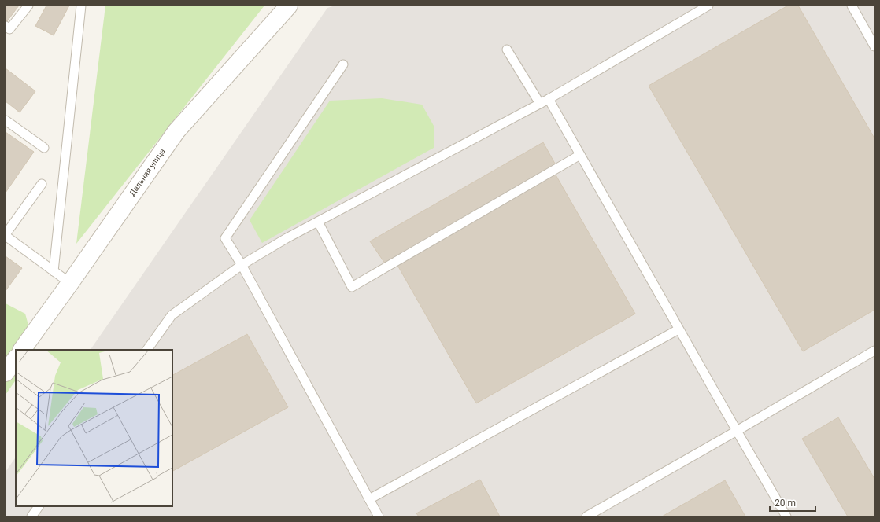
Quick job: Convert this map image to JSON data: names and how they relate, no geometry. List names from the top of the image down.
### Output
{
  "streets": {
    "street": ["Дальняя улица"]
  },
  "scale_bar": "20 m"
}
